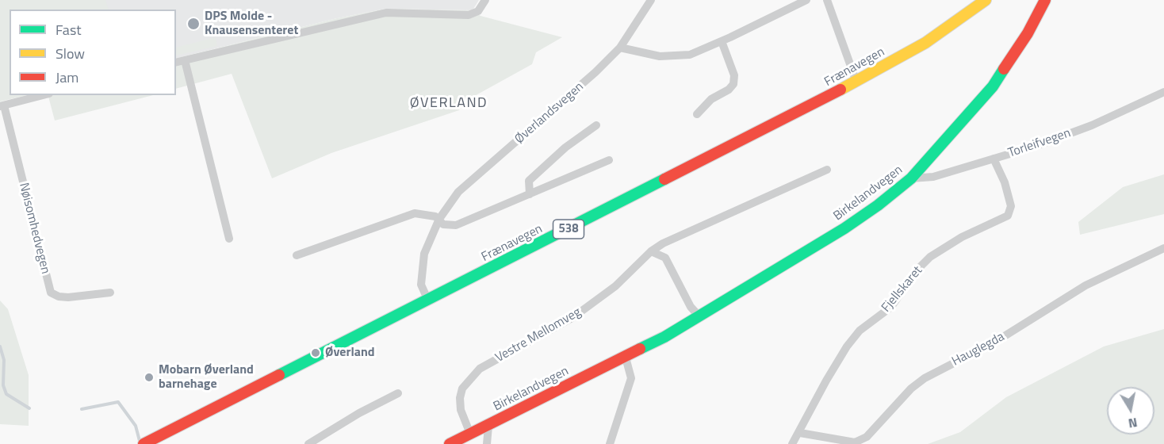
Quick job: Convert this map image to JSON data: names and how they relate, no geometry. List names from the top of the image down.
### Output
{
  "streets": {
    "main road": ["Frænavegen", "Birkelandvegen", "538"],
    "street": [
      "Øverlandsvegen",
      "Torleifvegen",
      "Nøisomhedvegen",
      "Fjellskaret",
      "Vestre Mellomveg",
      "Hauglegda"
    ]
  },
  "crossings": [
    ["Frænavegen", "Øverlandsvegen"],
    ["Torleifvegen", "Birkelandvegen"],
    ["Torleifvegen", "Fjellskaret"],
    ["Birkelandvegen", "Vestre Mellomveg"],
    ["Fjellskaret", "Hauglegda"]
  ],
  "districts": ["ØVERLAND"],
  "places": ["DPS Molde - Knausensenteret", "Øverland", "Mobarn Øverland barnehage"],
  "legend": ["Fast", "Slow", "Jam"],
  "north": "bottom"
}
